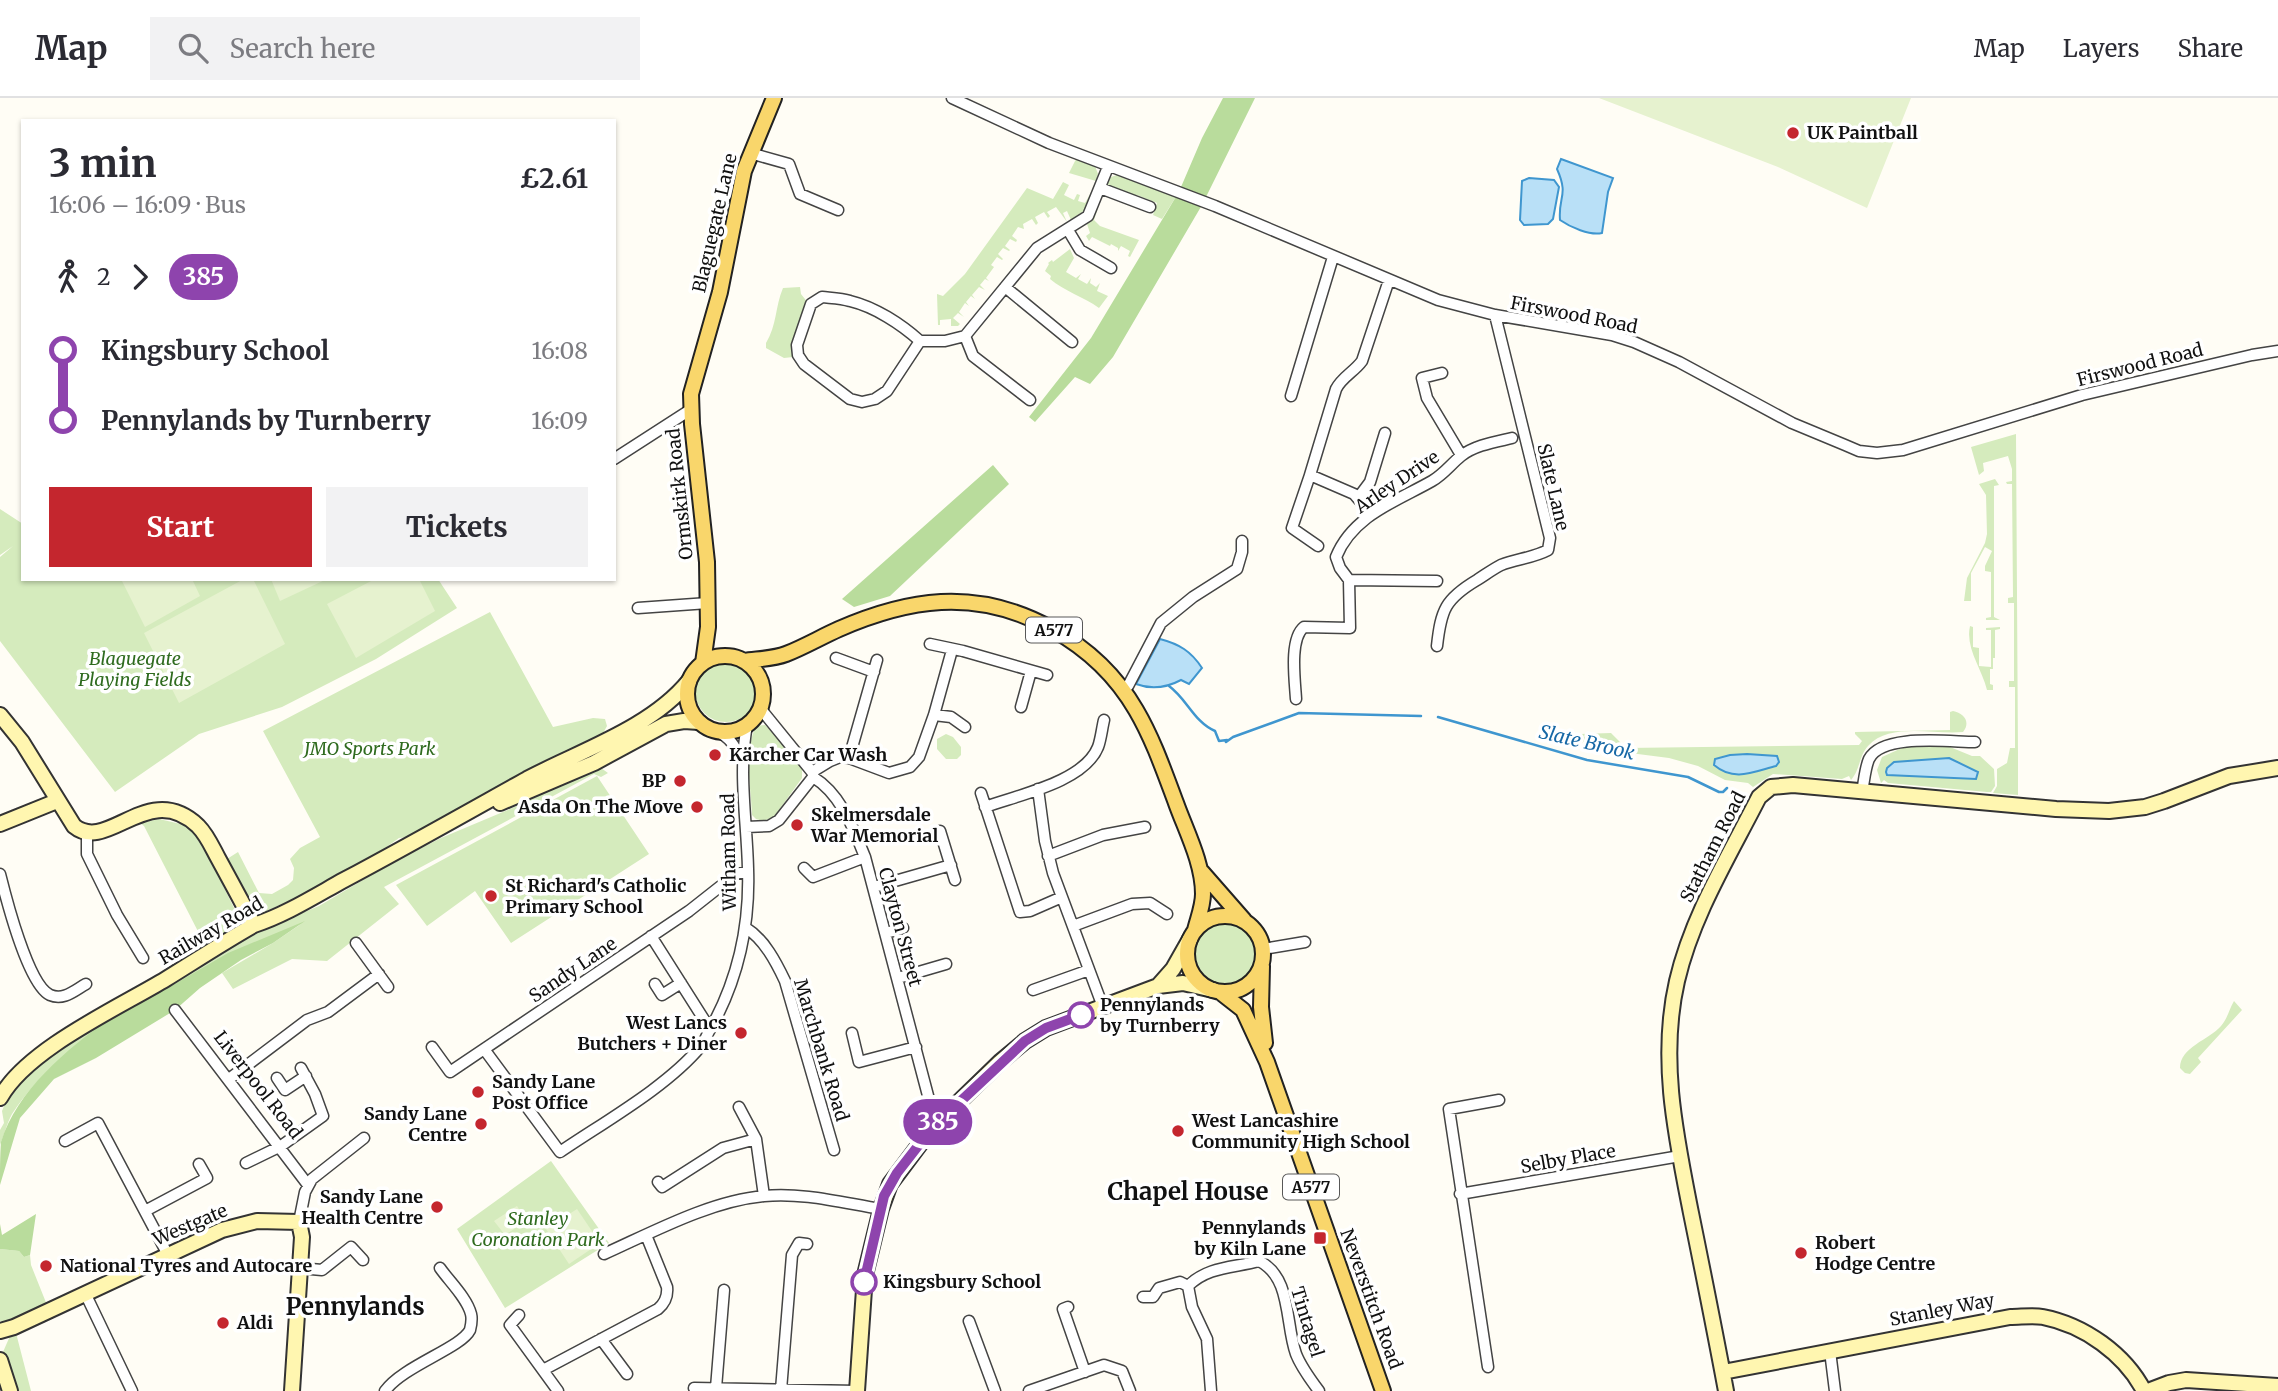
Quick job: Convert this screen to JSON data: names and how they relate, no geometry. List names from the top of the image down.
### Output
{
  "streets": {
    "main road": [
      "Blaguegate Lane",
      "Ormskirk Road",
      "A577",
      "Neverstitch Road"
    ],
    "street": [
      "Firswood Road",
      "Arley Drive",
      "Slate Lane",
      "Statham Road",
      "Witham Road",
      "Clayton Street",
      "Railway Road",
      "Sandy Lane",
      "Marchbank Road",
      "Liverpool Road",
      "Selby Place",
      "Westgate",
      "Stanley Way",
      "Tintagel"
    ]
  },
  "crossings": [
    ["Blaguegate Lane", "Ormskirk Road"],
    ["Firswood Road", "Slate Lane"],
    ["Ormskirk Road", "A577"],
    ["Ormskirk Road", "Witham Road"],
    ["Ormskirk Road", "Railway Road"],
    ["A577", "Witham Road"],
    ["A577", "Railway Road"],
    ["A577", "Neverstitch Road"],
    ["Statham Road", "Selby Place"],
    ["Statham Road", "Stanley Way"],
    ["Witham Road", "Railway Road"],
    ["Witham Road", "Sandy Lane"],
    ["Witham Road", "Marchbank Road"]
  ],
  "districts": ["Chapel House", "Pennylands"],
  "water": ["Slate Brook"],
  "parks": ["Blaguegate Playing Fields", "JMO Sports Park", "Stanley Coronation Park"],
  "places": {
    "other": [
      "UK Paintball",
      "Kärcher Car Wash",
      "BP",
      "Asda On The Move",
      "Skelmersdale War Memorial",
      "St Richard's Catholic Primary School",
      "Pennylands by Turnberry",
      "West Lancs Butchers + Diner",
      "Sandy Lane Post Office",
      "Sandy Lane Centre",
      "West Lancashire Community High School",
      "Sandy Lane Health Centre",
      "Robert Hodge Centre",
      "National Tyres and Autocare",
      "Kingsbury School",
      "Aldi"
    ],
    "transit": ["Pennylands by Kiln Lane"]
  },
  "lines": ["bus line 385"],
  "page": {
    "header": "Map",
    "search": "Search here",
    "nav": ["Map", "Layers", "Share"],
    "on_map": "385",
    "heading": ["3 min", "16:06 – 16:09 · Bus", "£2.61"],
    "legs": ["2", "385"],
    "list": [
      {
        "name": "Kingsbury School",
        "value": "16:08"
      },
      {
        "name": "Pennylands by Turnberry",
        "value": "16:09"
      }
    ],
    "buttons": ["Start", "Tickets"]
  }
}
